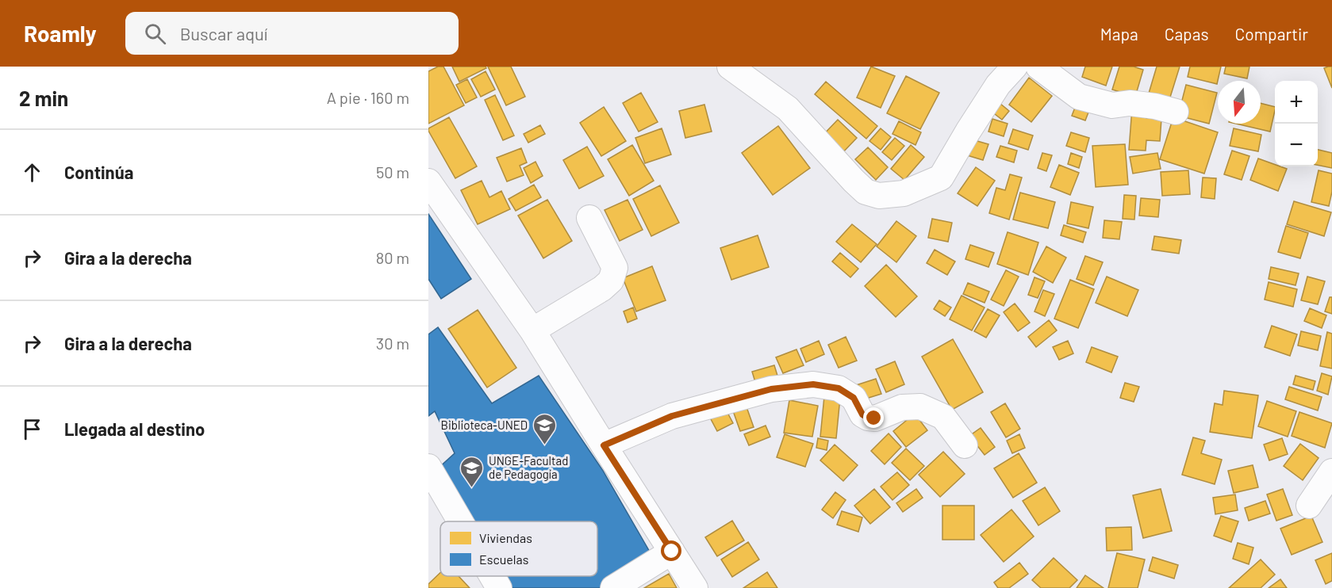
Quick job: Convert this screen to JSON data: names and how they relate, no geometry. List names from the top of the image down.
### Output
{
  "places": {
    "school or university": ["Biblioteca-UNED", "UNGE-Facultad de Pedagogía"]
  },
  "legend": ["Viviendas", "Escuelas"],
  "north": "bottom",
  "page": {
    "header": "Roamly",
    "search": "Buscar aquí",
    "nav": ["Mapa", "Capas", "Compartir"],
    "heading": ["2 min", "A pie · 160 m"],
    "map_buttons": ["+", "−"],
    "list": [
      ["Continúa", "50 m"],
      ["Gira a la derecha", "80 m"],
      ["Gira a la derecha", "30 m"],
      "Llegada al destino"
    ]
  }
}
